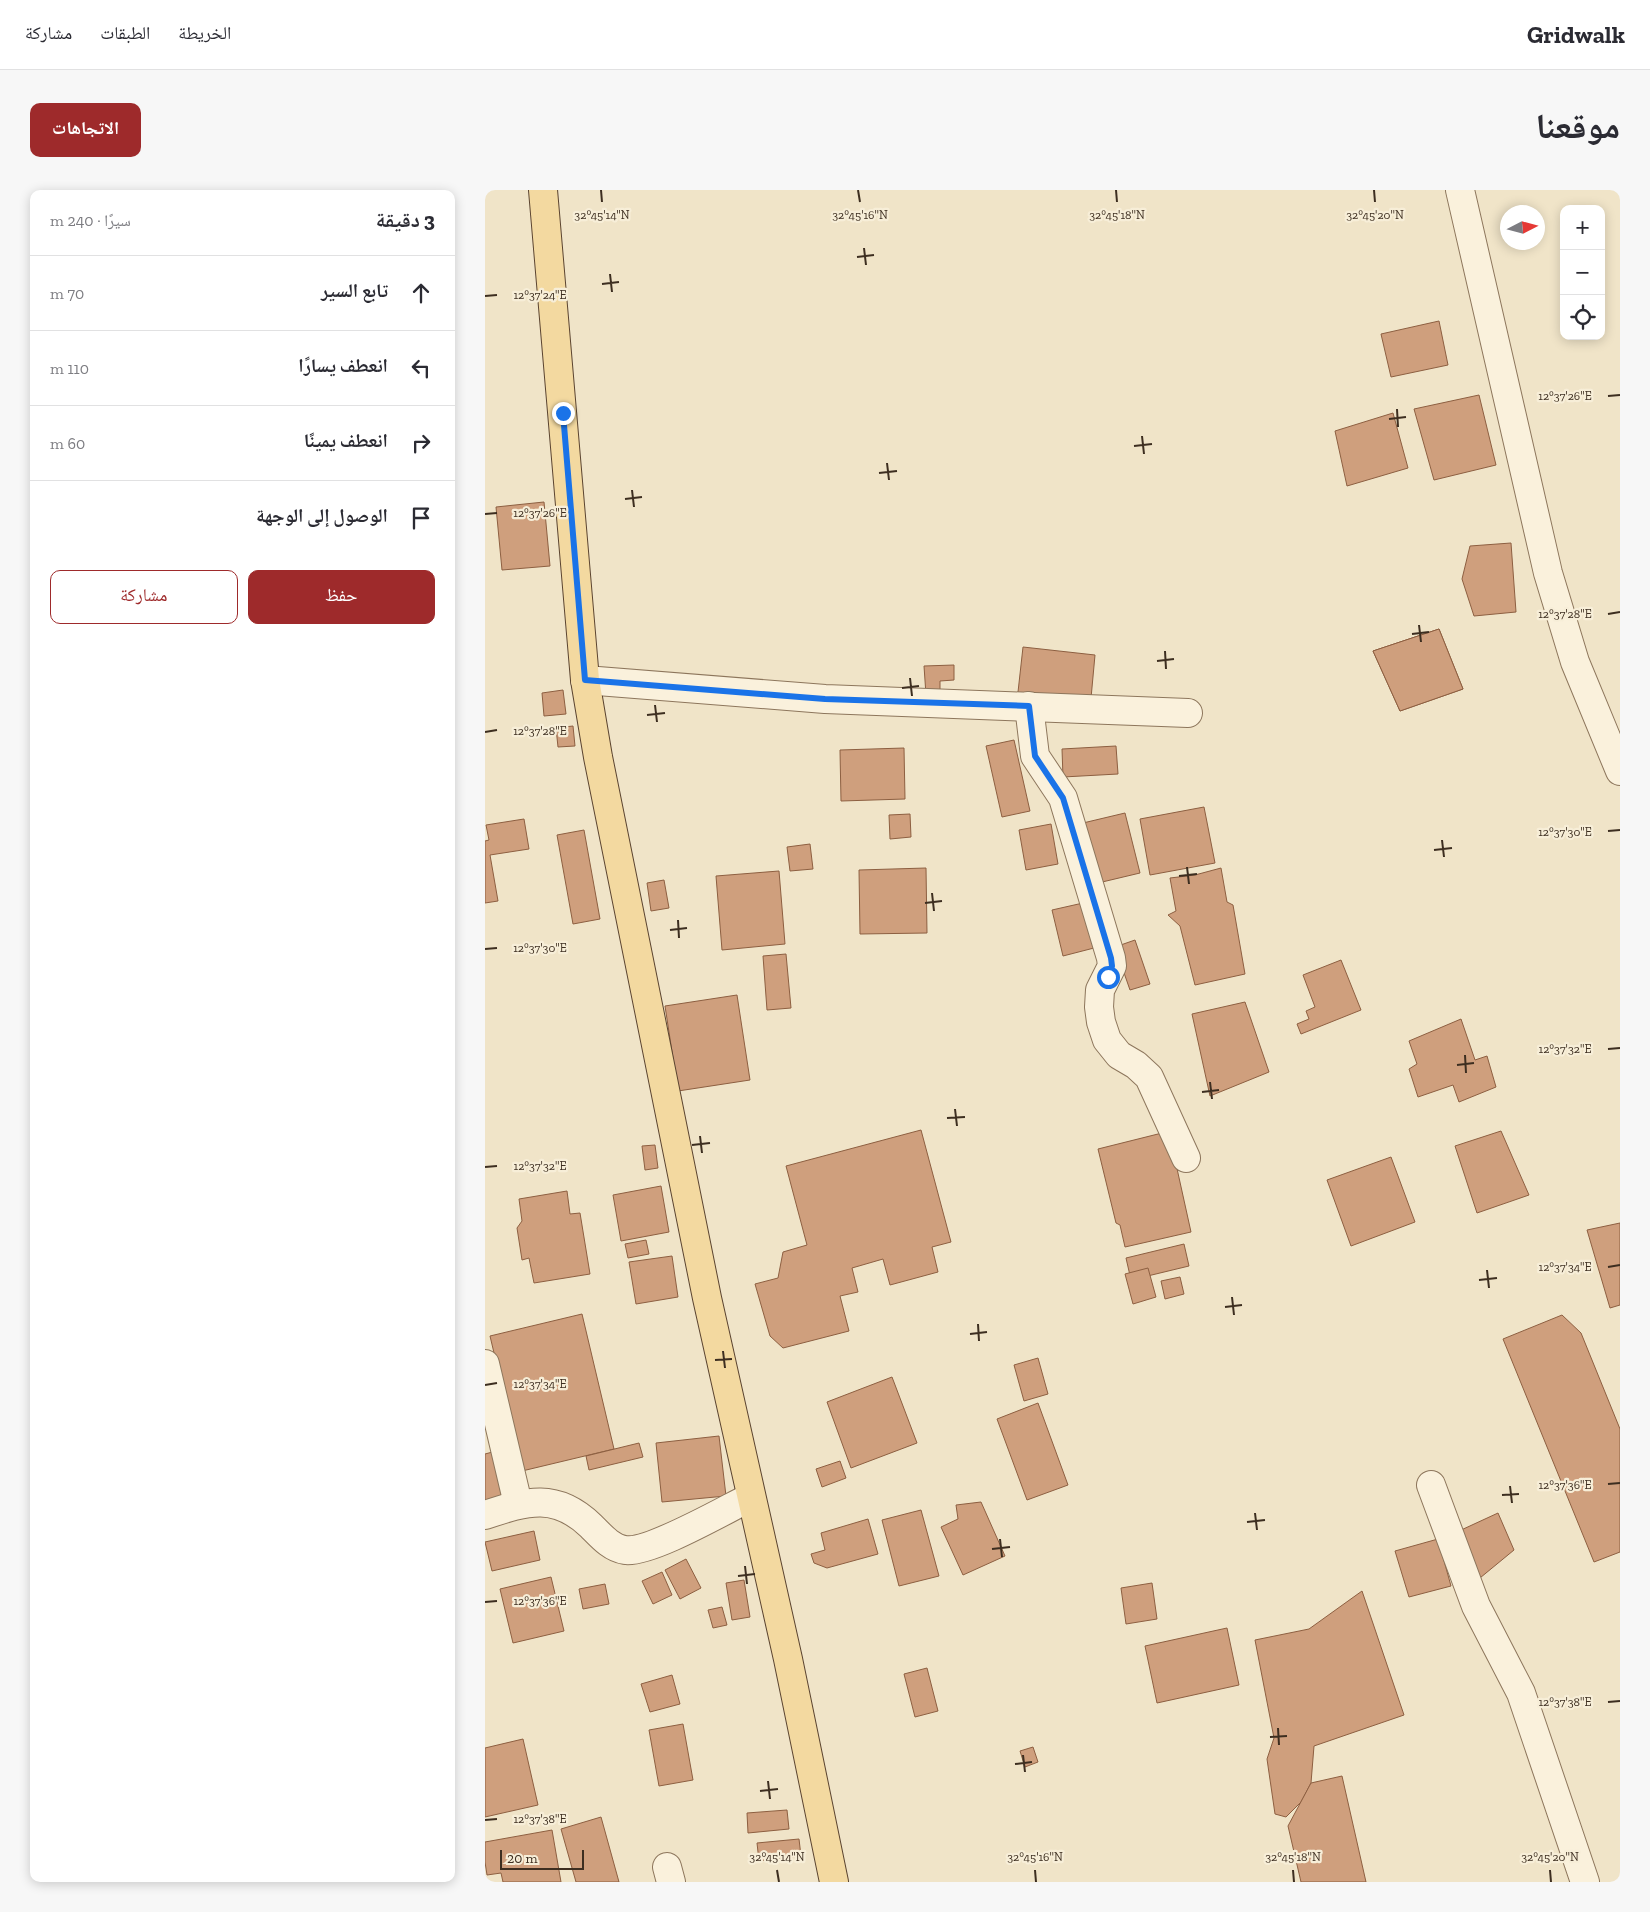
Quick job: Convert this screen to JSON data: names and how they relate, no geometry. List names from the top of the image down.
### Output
{
  "scale_bar": "20 m",
  "north": "right",
  "page": {
    "header": "Gridwalk",
    "nav": ["الخريطة", "الطبقات", "مشاركة"],
    "title": "موقعنا",
    "buttons": [
      "الاتجاهات",
      ["حفظ", "مشاركة"]
    ],
    "heading": ["3 دقيقة", "سيرًا · 240 m"],
    "map_buttons": ["+", "−"],
    "list": [
      ["تابع السير", "70 m"],
      ["انعطف يسارًا", "110 m"],
      ["انعطف يمينًا", "60 m"],
      "الوصول إلى الوجهة"
    ],
    "scale": "20 m"
  },
  "coordinates": [
    "32°45'14\"N",
    "32°45'16\"N",
    "32°45'18\"N",
    "32°45'20\"N",
    "12°37'24\"E",
    "12°37'26\"E",
    "12°37'28\"E",
    "12°37'30\"E",
    "12°37'32\"E",
    "12°37'34\"E",
    "12°37'36\"E",
    "12°37'38\"E"
  ]
}
